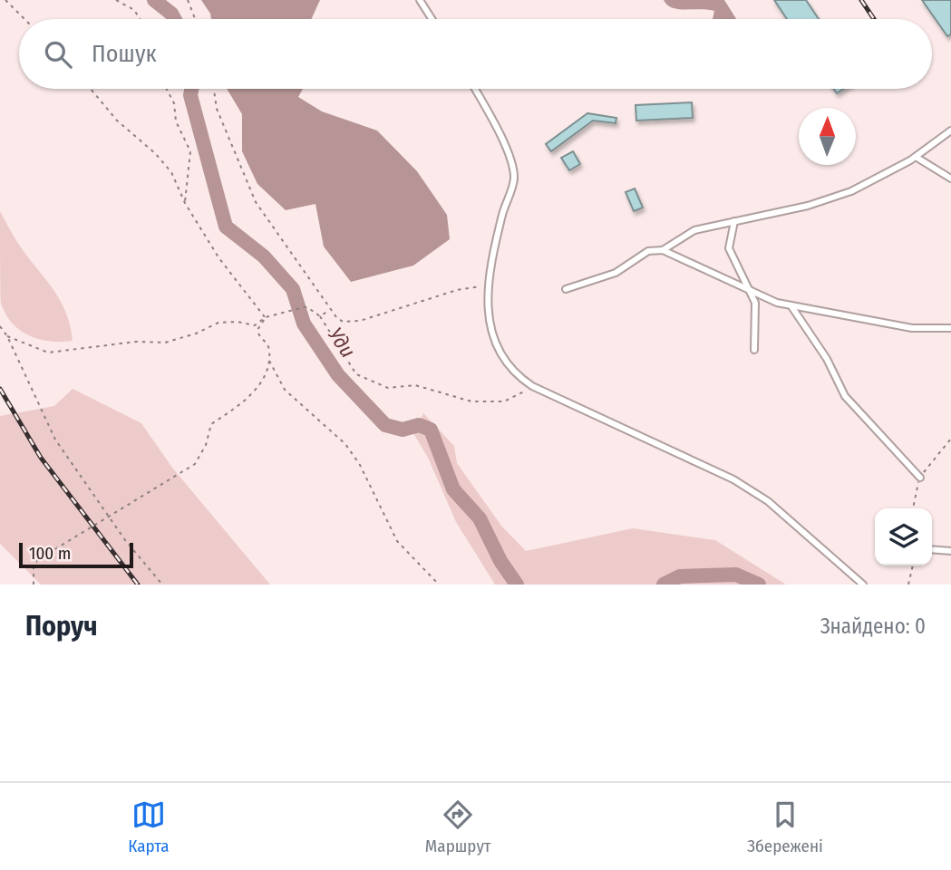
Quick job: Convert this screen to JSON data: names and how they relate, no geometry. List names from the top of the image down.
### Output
{
  "water": ["Уди"],
  "scale_bar": "100 m",
  "north": "top",
  "page": {
    "search": "Пошук",
    "scale": "100 m",
    "heading": ["Поруч", "Знайдено: 0"],
    "nav": ["Карта", "Маршрут", "Збережені"]
  }
}
